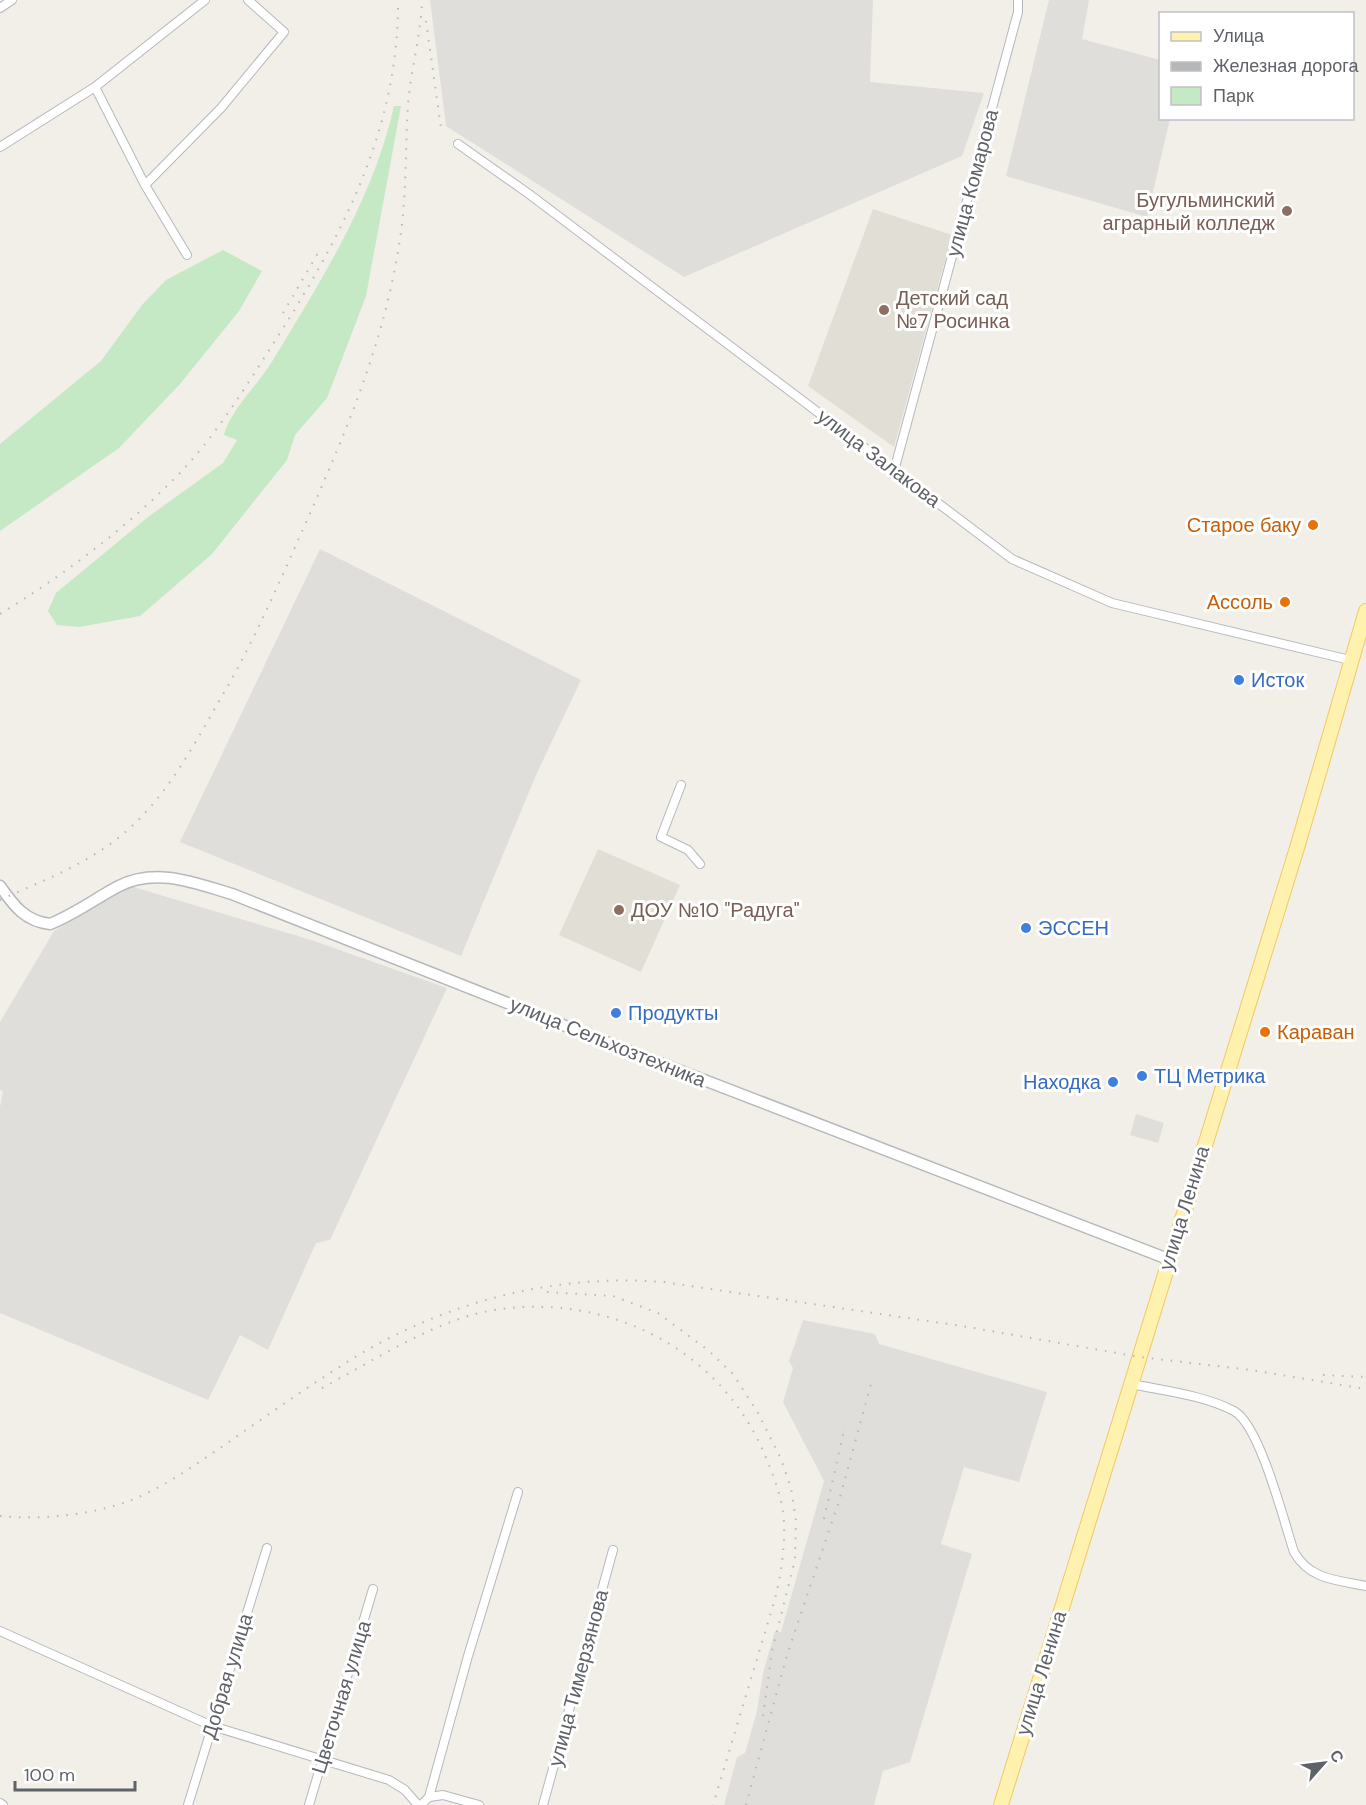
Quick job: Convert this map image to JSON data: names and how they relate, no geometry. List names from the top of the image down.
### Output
{
  "streets": {
    "main road": ["улица Ленина"],
    "street": [
      "улица Комарова",
      "улица Залакова",
      "улица Сельхозтехника",
      "Добрая улица",
      "улица Тимерзянова",
      "Цветочная улица"
    ]
  },
  "crossings": [
    ["улица Комарова", "улица Залакова"],
    ["улица Залакова", "улица Ленина"],
    ["улица Сельхозтехника", "улица Ленина"]
  ],
  "places": [
    "Бугульминский аграрный колледж",
    "Детский сад №7 Росинка",
    "Старое баку",
    "Ассоль",
    "Исток",
    "ДОУ №10 \"Радуга\"",
    "ЭССЕН",
    "Продукты",
    "Караван",
    "ТЦ Метрика",
    "Находка"
  ],
  "legend": ["Улица", "Железная дорога", "Парк"],
  "scale_bar": "100 m",
  "north": "top right"
}
